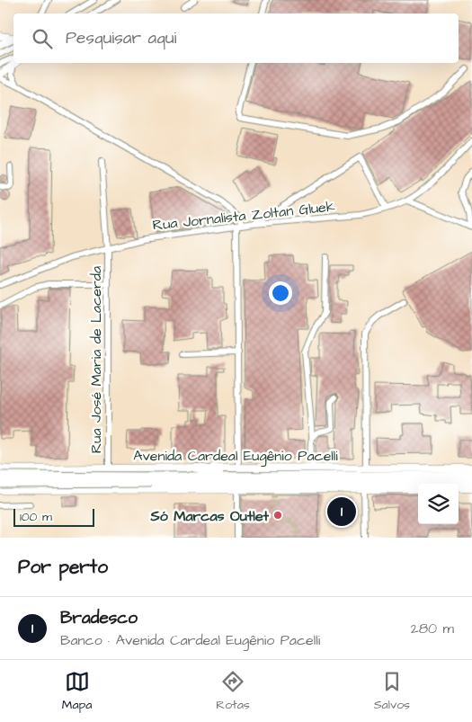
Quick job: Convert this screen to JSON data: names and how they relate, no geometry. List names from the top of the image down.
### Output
{
  "streets": {
    "highway": ["Avenida Cardeal Eugênio Pacelli"],
    "street": ["Rua Jornalista Zoltan Gluek", "Rua José Maria de Lacerda"]
  },
  "crossings": [
    ["Rua Jornalista Zoltan Gluek", "Rua José Maria de Lacerda"],
    ["Rua José Maria de Lacerda", "Avenida Cardeal Eugênio Pacelli"]
  ],
  "places": ["Só Marcas Outlet"],
  "scale_bar": "100 m",
  "page": {
    "search": "Pesquisar aqui",
    "pins": "1",
    "scale": "100 m",
    "heading": "Por perto",
    "list": [
      {
        "mark": "1",
        "name": "Bradesco",
        "note": "Banco · Avenida Cardeal Eugênio Pacelli",
        "value": "280 m"
      }
    ],
    "nav": ["Mapa", "Rotas", "Salvos"]
  }
}
